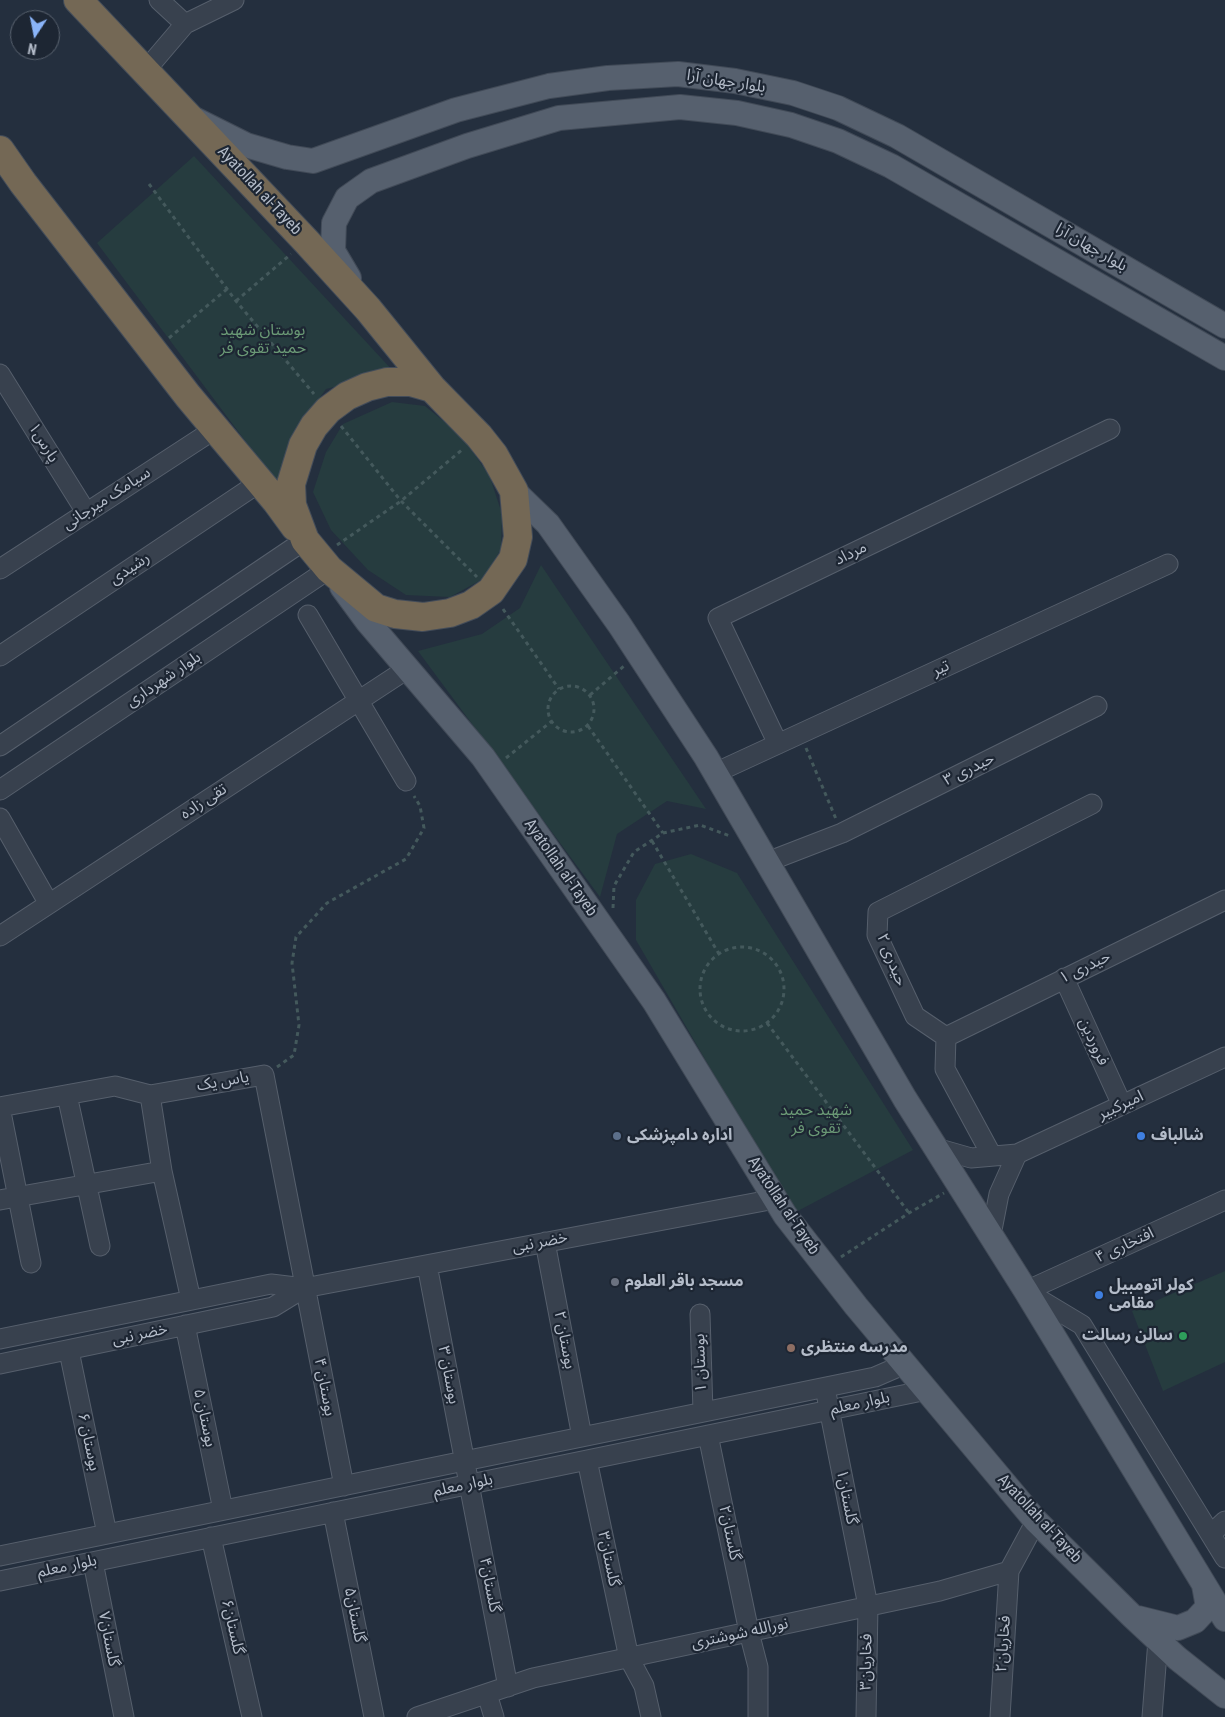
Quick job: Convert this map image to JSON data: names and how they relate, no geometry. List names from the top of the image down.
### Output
{
  "streets": {
    "highway": ["Ayatollah al-Tayeb"],
    "main road": ["بلوار جهان آرا"],
    "street": [
      "پارس۱",
      "سیامک میرجانی",
      "مرداد",
      "رشیدی",
      "تیر",
      "بلوار شهرداری",
      "حیدری ۳",
      "تقی زاده",
      "حیدری ۲",
      "حیدری ۱",
      "فروردین",
      "یاس یک",
      "امیرکبیر",
      "خضر نبی",
      "افتخاری ۴",
      "بوستان ۲",
      "بوستان ۱",
      "بوستان ۳",
      "بوستان ۴",
      "بلوار معلم",
      "بوستان ۵",
      "بوستان ۶",
      "گلستان۱",
      "گلستان۲",
      "گلستان۳",
      "گلستان۴",
      "گلستان۵",
      "گلستان۶",
      "نورالله شوشتری",
      "گلستان۷",
      "فخاریان۲",
      "فخاریان۳"
    ]
  },
  "crossings": [
    ["بلوار جهان آرا", "Ayatollah al-Tayeb"],
    ["Ayatollah al-Tayeb", "سیامک میرجانی"],
    ["Ayatollah al-Tayeb", "رشیدی"],
    ["Ayatollah al-Tayeb", "بلوار شهرداری"],
    ["Ayatollah al-Tayeb", "تقی زاده"],
    ["Ayatollah al-Tayeb", "خضر نبی"],
    ["Ayatollah al-Tayeb", "بلوار معلم"],
    ["پارس۱", "سیامک میرجانی"],
    ["مرداد", "تیر"],
    ["حیدری ۲", "حیدری ۱"],
    ["حیدری ۱", "فروردین"],
    ["فروردین", "امیرکبیر"],
    ["یاس یک", "خضر نبی"],
    ["یاس یک", "بوستان ۴"],
    ["خضر نبی", "بوستان ۲"],
    ["خضر نبی", "بوستان ۳"],
    ["خضر نبی", "بوستان ۴"],
    ["خضر نبی", "بوستان ۵"],
    ["خضر نبی", "بوستان ۶"],
    ["بوستان ۲", "بلوار معلم"],
    ["بوستان ۱", "بلوار معلم"],
    ["بوستان ۳", "بلوار معلم"],
    ["بوستان ۳", "گلستان۴"],
    ["بوستان ۴", "بلوار معلم"],
    ["بلوار معلم", "بوستان ۵"],
    ["بلوار معلم", "بوستان ۶"],
    ["بلوار معلم", "گلستان۱"],
    ["بلوار معلم", "گلستان۲"],
    ["بلوار معلم", "گلستان۳"],
    ["بلوار معلم", "گلستان۴"],
    ["بلوار معلم", "گلستان۵"],
    ["بلوار معلم", "گلستان۶"],
    ["بلوار معلم", "گلستان۷"],
    ["گلستان۱", "نورالله شوشتری"],
    ["گلستان۱", "فخاریان۳"],
    ["گلستان۲", "نورالله شوشتری"],
    ["گلستان۳", "نورالله شوشتری"],
    ["گلستان۴", "نورالله شوشتری"],
    ["نورالله شوشتری", "فخاریان۲"],
    ["نورالله شوشتری", "فخاریان۳"]
  ],
  "parks": ["بوستان شهید حمید تقوی فر", "شهید حمید تقوی فر"],
  "places": [
    "اداره دامپزشکی",
    "شالباف",
    "مسجد باقر العلوم",
    "کولر اتومبیل مقامی",
    "سالن رسالت",
    "مدرسه منتظری"
  ],
  "north": "bottom"
}
